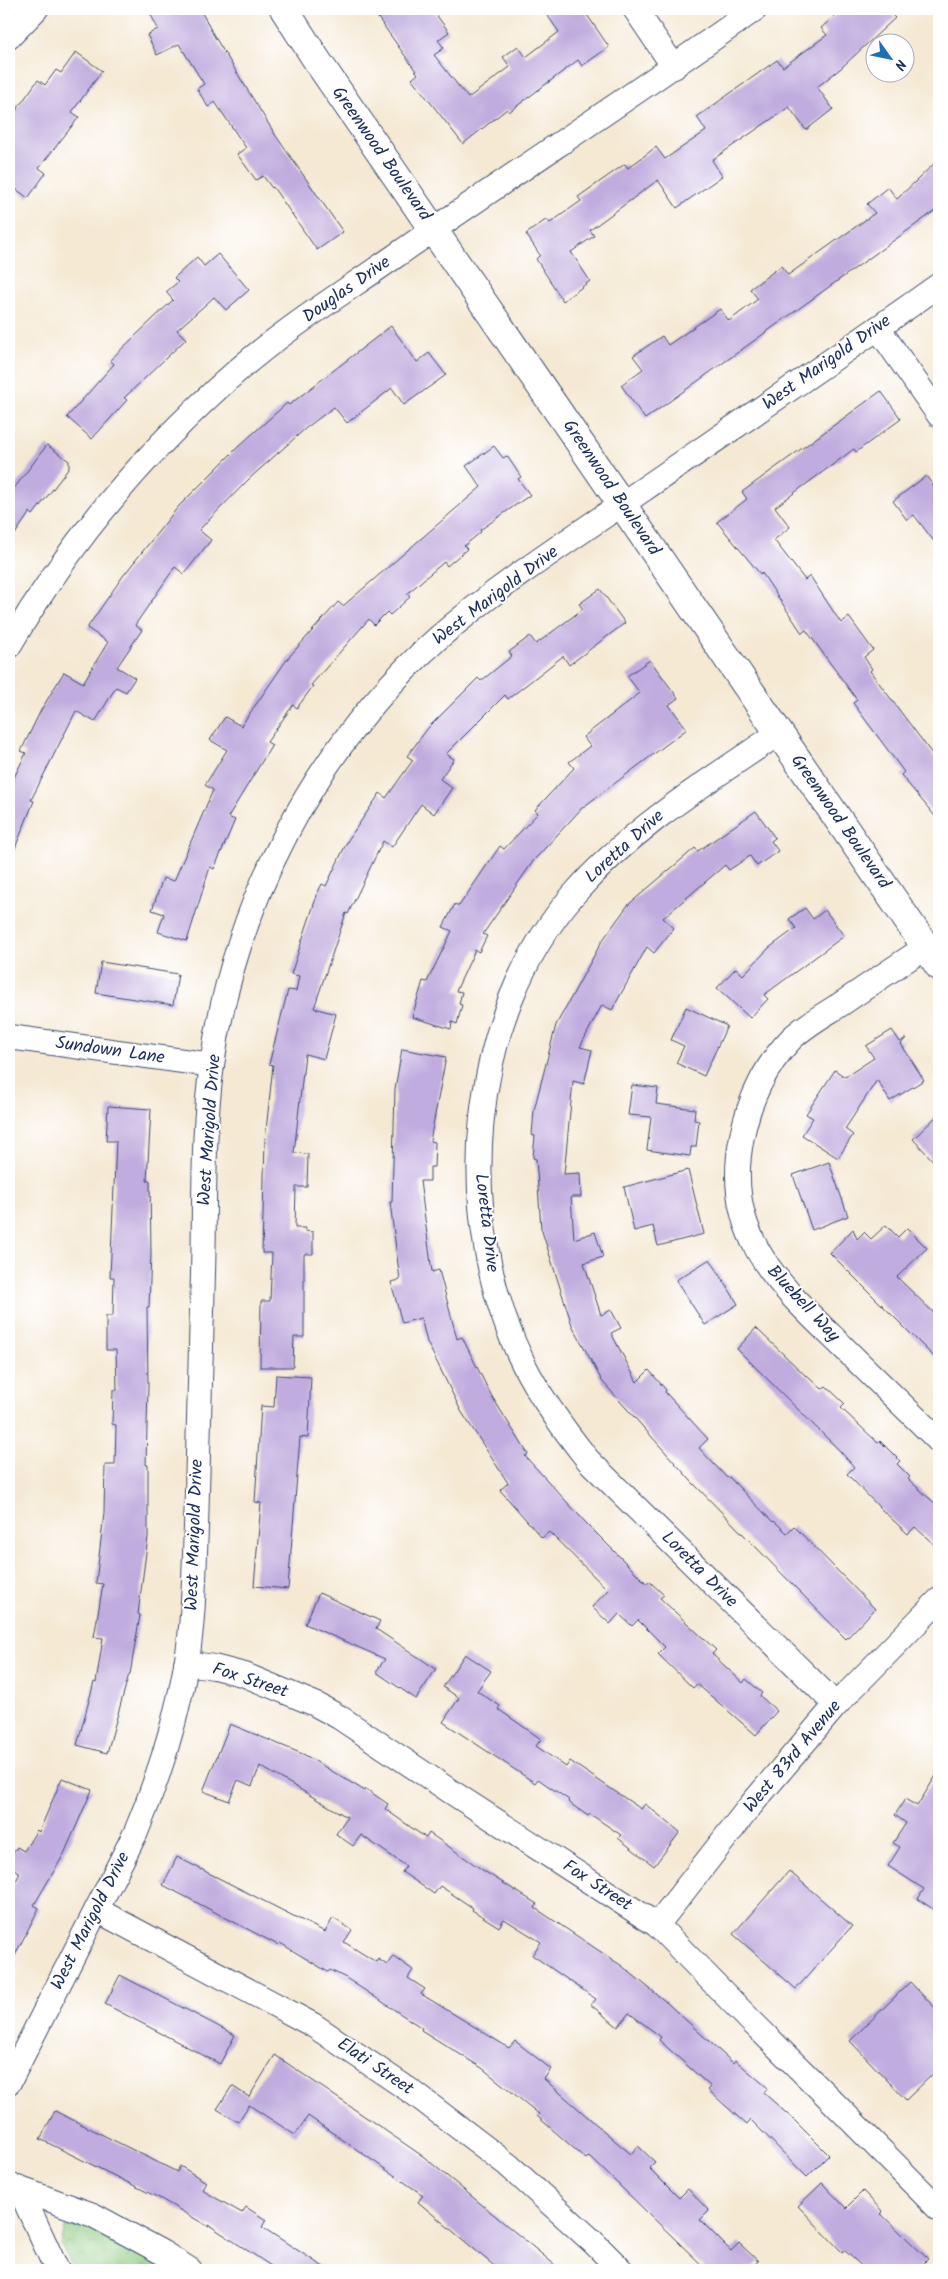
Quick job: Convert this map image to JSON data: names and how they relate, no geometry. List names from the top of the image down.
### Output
{
  "streets": {
    "street": [
      "Greenwood Boulevard",
      "Douglas Drive",
      "West Marigold Drive",
      "Loretta Drive",
      "Sundown Lane",
      "Bluebell Way",
      "Fox Street",
      "West 83rd Avenue",
      "Elati Street"
    ]
  },
  "crossings": [
    ["Greenwood Boulevard", "Douglas Drive"],
    ["Greenwood Boulevard", "West Marigold Drive"],
    ["Greenwood Boulevard", "Loretta Drive"],
    ["Greenwood Boulevard", "Bluebell Way"],
    ["West Marigold Drive", "Sundown Lane"],
    ["West Marigold Drive", "Fox Street"],
    ["West Marigold Drive", "Elati Street"],
    ["Loretta Drive", "West 83rd Avenue"],
    ["Fox Street", "West 83rd Avenue"]
  ],
  "north": "bottom right"
}
